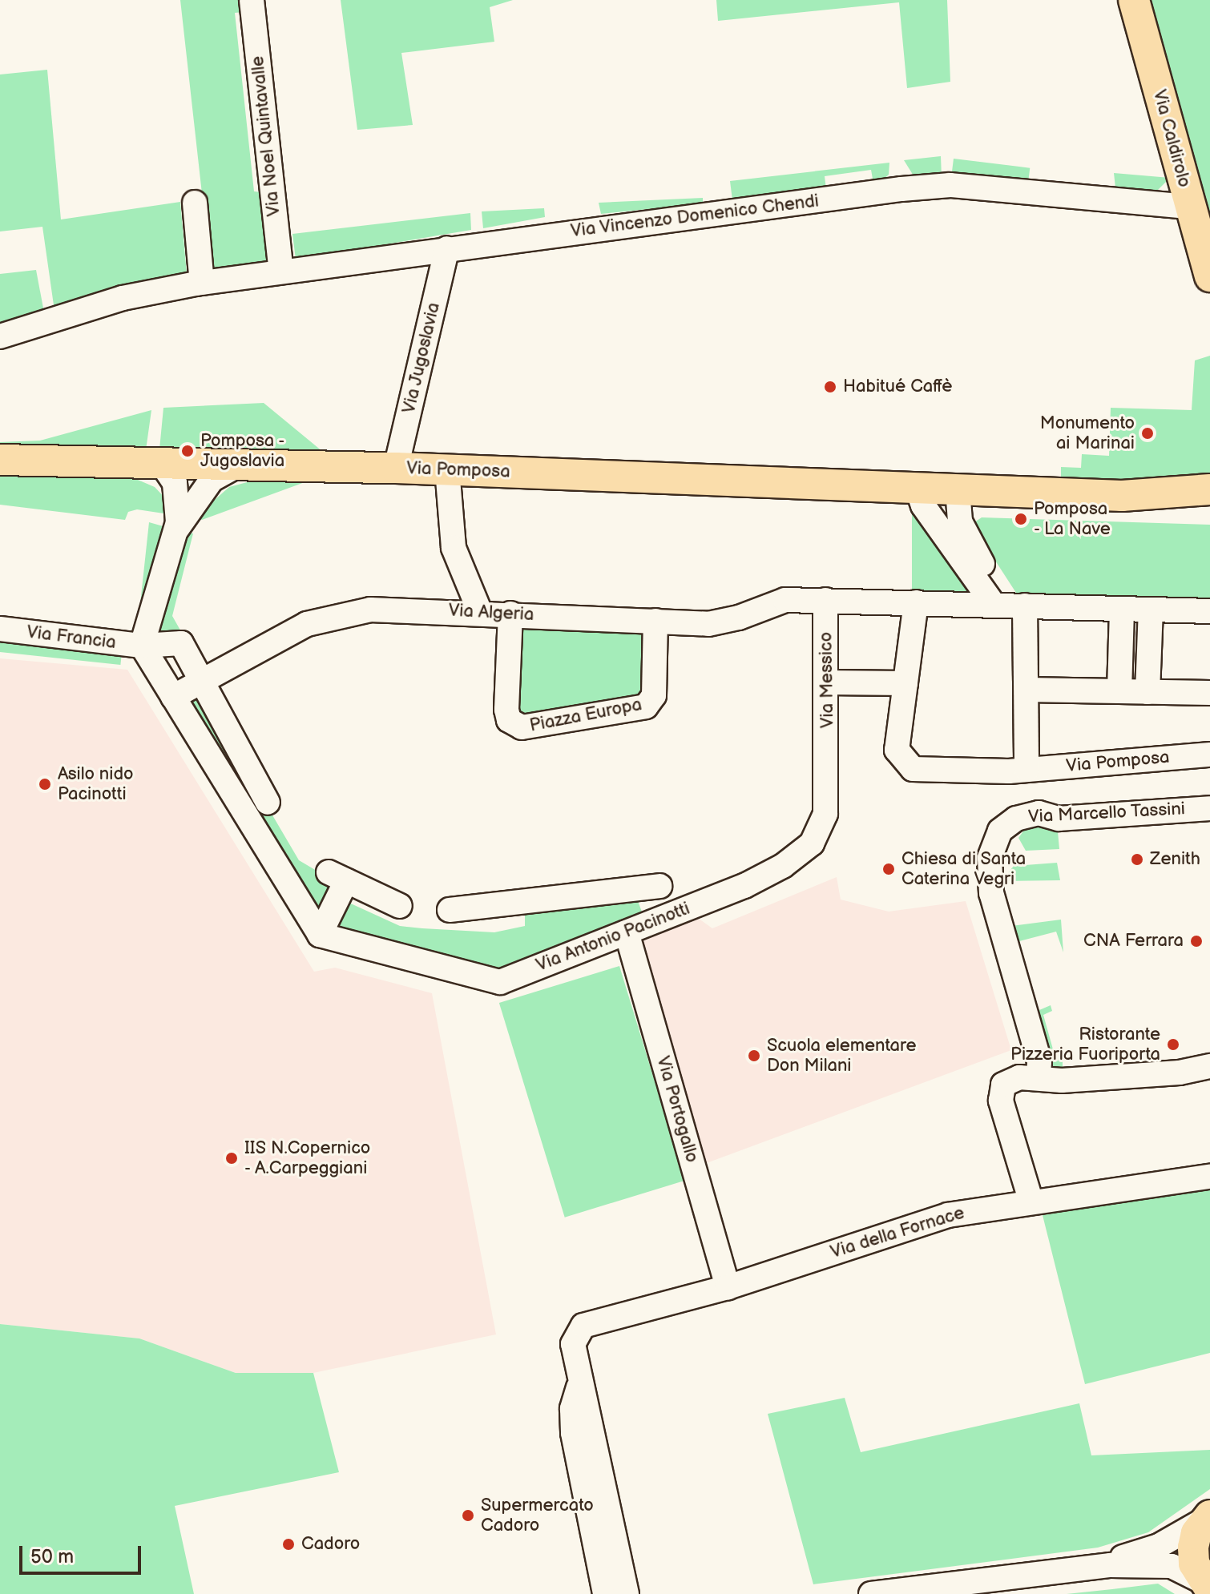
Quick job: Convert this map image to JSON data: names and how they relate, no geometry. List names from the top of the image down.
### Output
{
  "streets": {
    "main road": ["Via Caldirolo", "Via Pomposa"],
    "street": [
      "Via Noel Quintavalle",
      "Via Vincenzo Domenico Chendi",
      "Via Jugoslavia",
      "Via Algeria",
      "Via Francia",
      "Via Messico",
      "Piazza Europa",
      "Via Marcello Tassini",
      "Via Antonio Pacinotti",
      "Via Portogallo",
      "Via della Fornace"
    ]
  },
  "crossings": [
    ["Via Noel Quintavalle", "Via Vincenzo Domenico Chendi"],
    ["Via Caldirolo", "Via Vincenzo Domenico Chendi"],
    ["Via Vincenzo Domenico Chendi", "Via Jugoslavia"],
    ["Via Jugoslavia", "Via Pomposa"],
    ["Via Algeria", "Via Messico"],
    ["Via Algeria", "Piazza Europa"],
    ["Via Messico", "Via Antonio Pacinotti"],
    ["Via Antonio Pacinotti", "Via Portogallo"],
    ["Via Portogallo", "Via della Fornace"]
  ],
  "places": [
    "Habitué Caffè",
    "Monumento ai Marinai",
    "Pomposa - Jugoslavia",
    "Pomposa - La Nave",
    "Asilo nido Pacinotti",
    "Zenith",
    "Chiesa di Santa Caterina Vegri",
    "CNA Ferrara",
    "Ristorante Pizzeria Fuoriporta",
    "Scuola elementare Don Milani",
    "IIS N.Copernico - A.Carpeggiani",
    "Supermercato Cadoro",
    "Cadoro"
  ],
  "scale_bar": "50 m"
}
